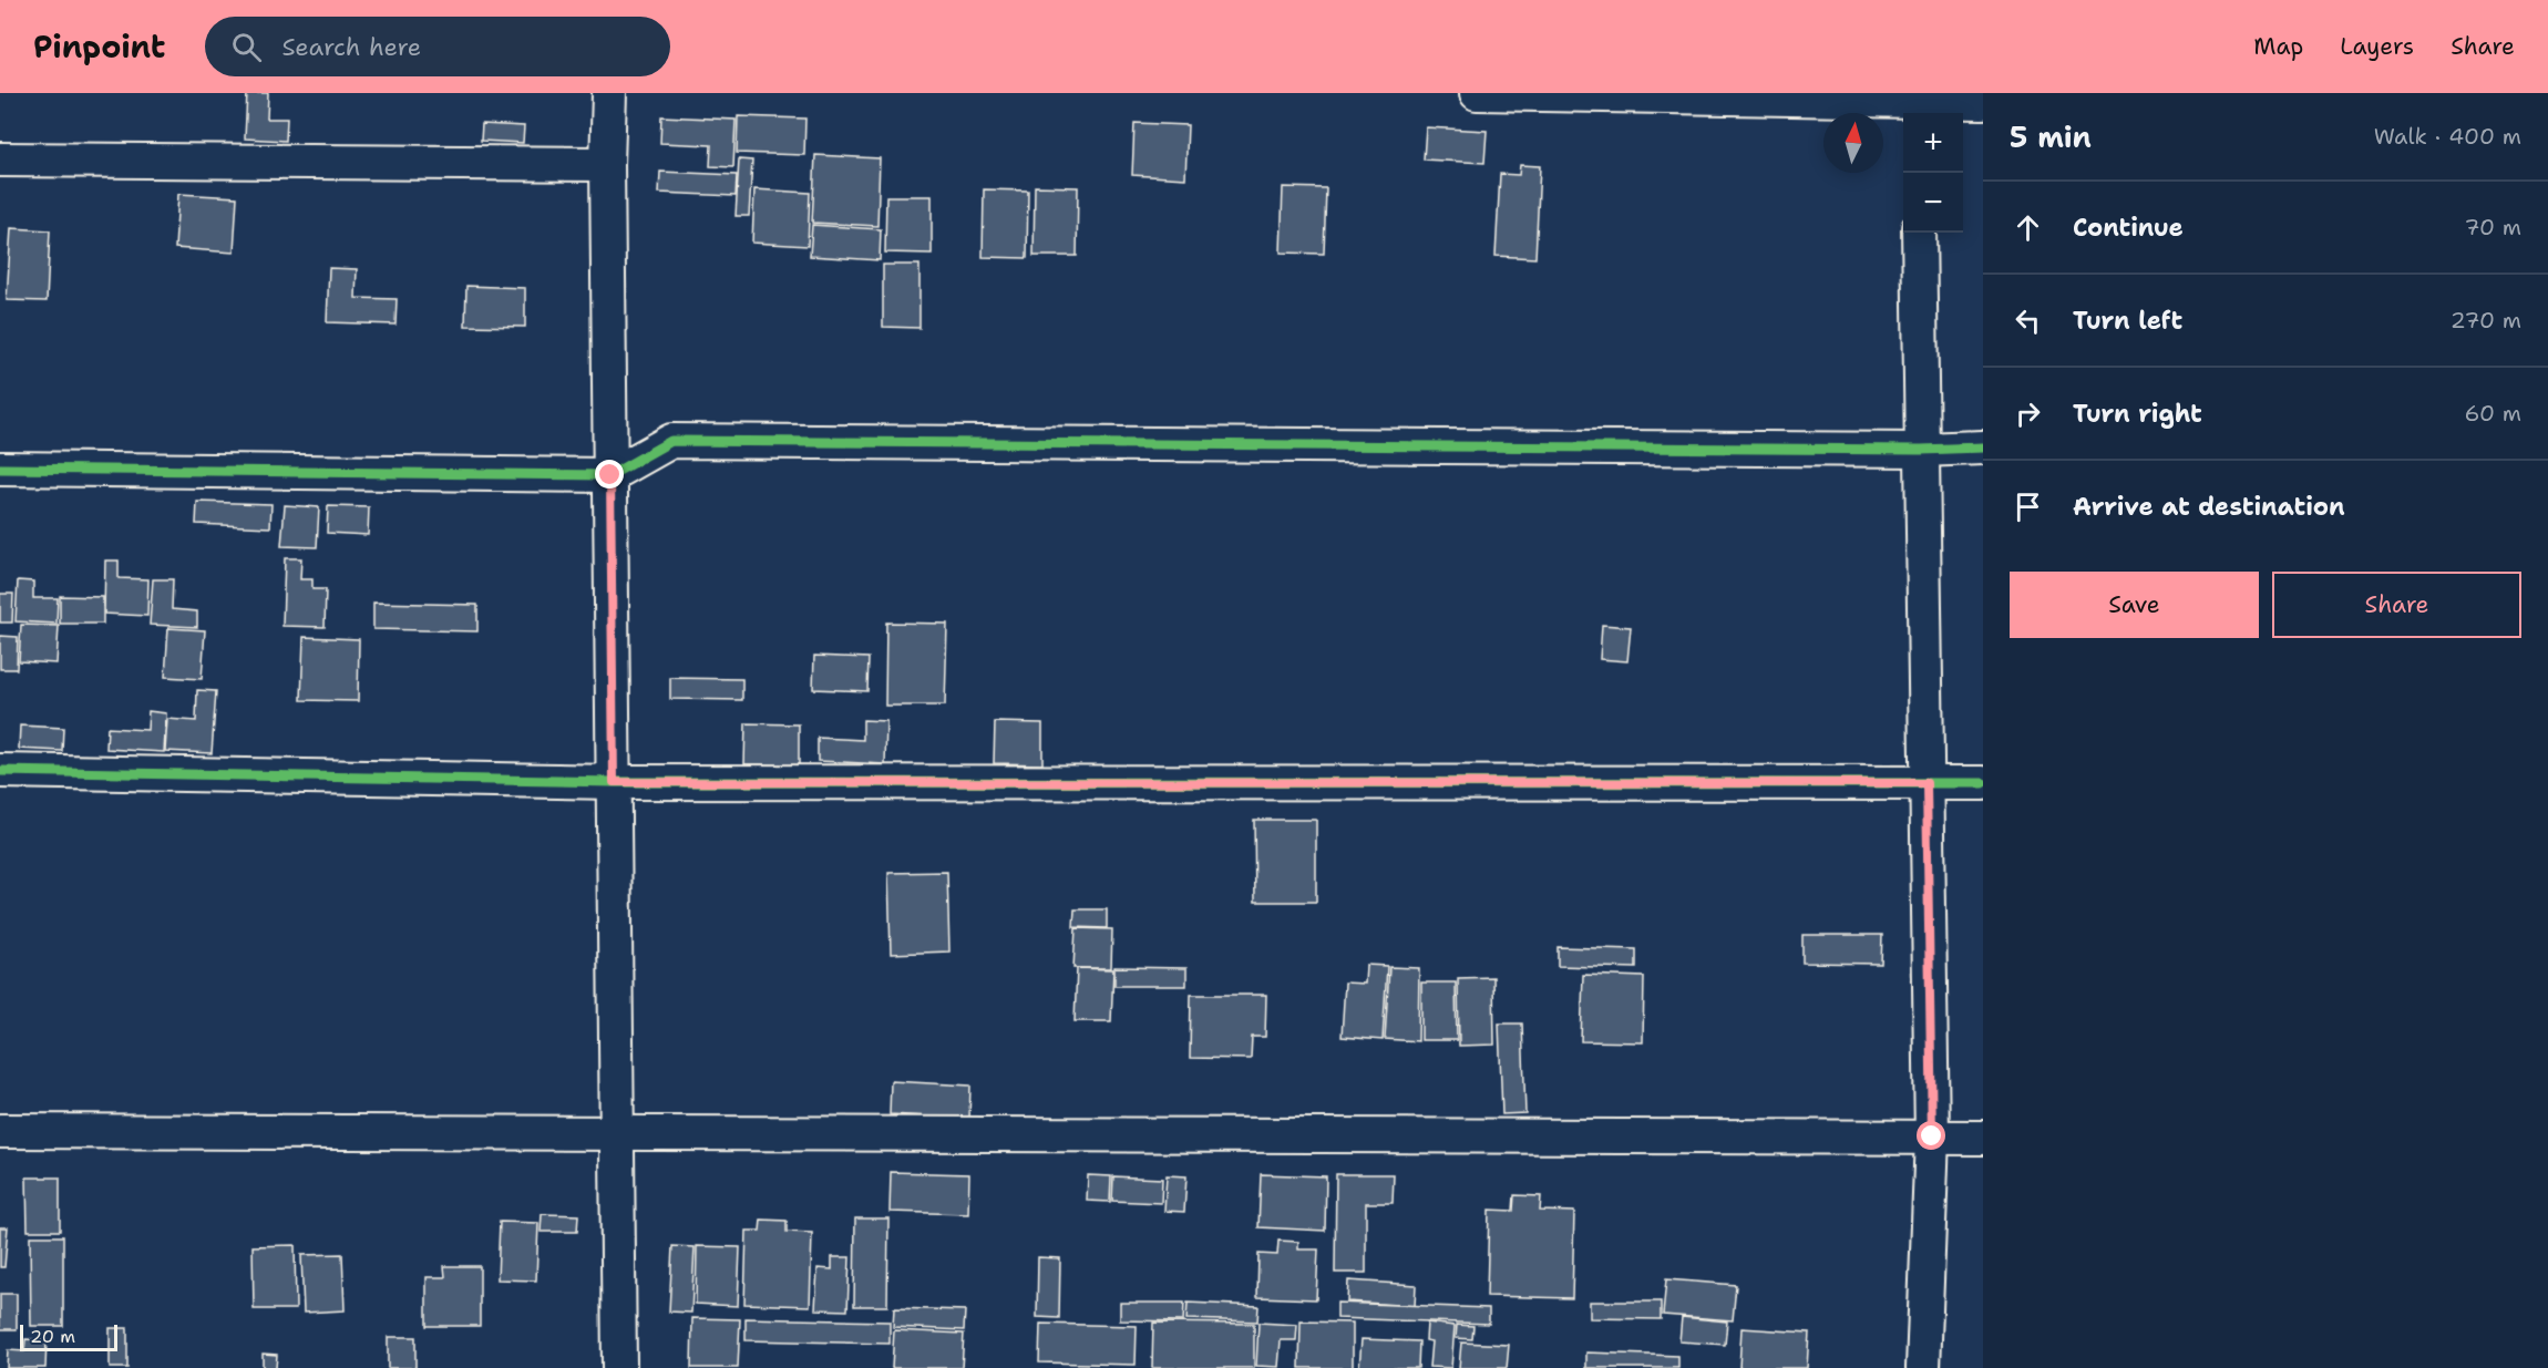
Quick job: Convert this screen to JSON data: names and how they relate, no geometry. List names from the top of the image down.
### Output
{
  "scale_bar": "20 m",
  "north": "top",
  "page": {
    "header": "Pinpoint",
    "search": "Search here",
    "nav": ["Map", "Layers", "Share"],
    "heading": ["5 min", "Walk · 400 m"],
    "map_buttons": ["+", "−"],
    "list": [
      ["Continue", "70 m"],
      ["Turn left", "270 m"],
      ["Turn right", "60 m"],
      "Arrive at destination"
    ],
    "buttons": ["Save", "Share"],
    "scale": "20 m"
  }
}
